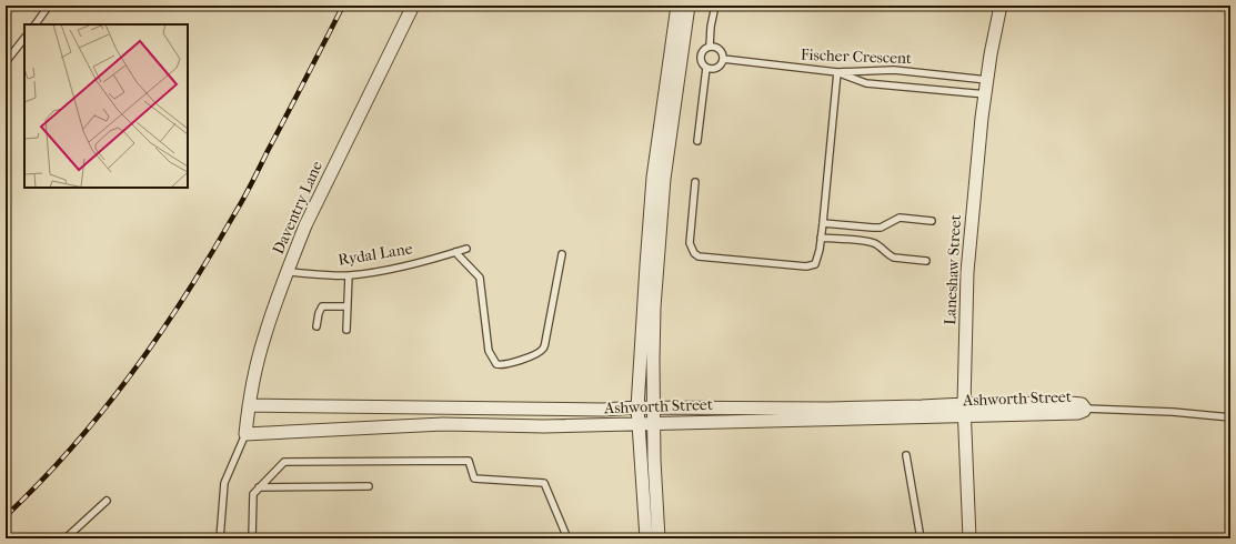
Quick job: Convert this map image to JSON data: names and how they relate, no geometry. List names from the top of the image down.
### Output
{
  "streets": {
    "street": ["Daventry Lane", "Laneshaw Street", "Ashworth Street"],
    "lane": ["Fischer Crescent", "Rydal Lane"]
  },
  "crossings": [
    ["Fischer Crescent", "Laneshaw Street"],
    ["Daventry Lane", "Rydal Lane"],
    ["Daventry Lane", "Ashworth Street"],
    ["Laneshaw Street", "Ashworth Street"]
  ]
}
